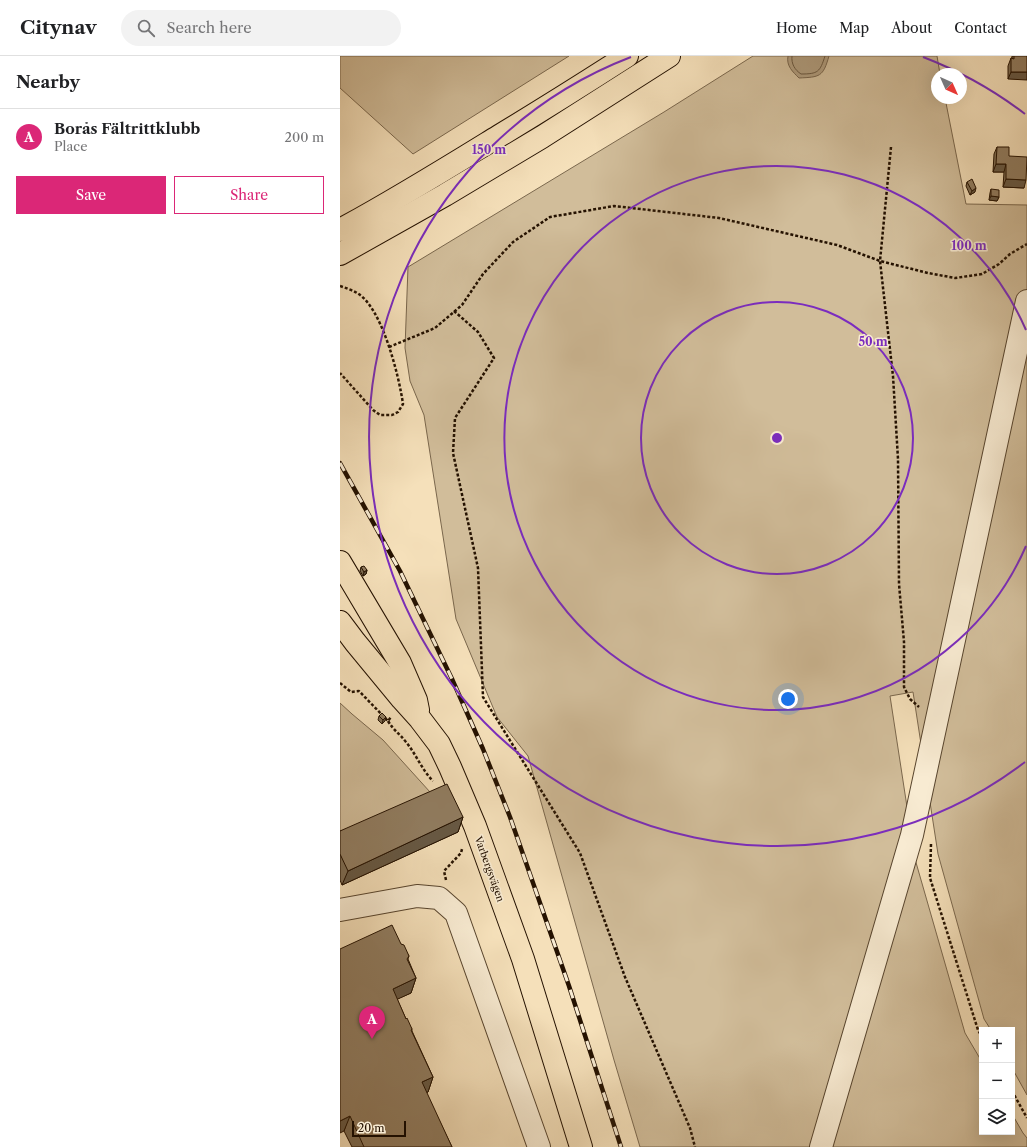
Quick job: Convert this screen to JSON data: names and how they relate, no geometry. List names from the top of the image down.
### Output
{
  "streets": {
    "main road": ["Varbergsvägen"]
  },
  "scale_bar": "20 m",
  "north": "bottom right",
  "page": {
    "header": "Citynav",
    "search": "Search here",
    "nav": [
      "Home",
      "Map",
      "About",
      "Contact"
    ],
    "heading": "Nearby",
    "list": [
      {
        "mark": "A",
        "name": "Borås Fältrittklubb",
        "note": "Place",
        "value": "200 m"
      }
    ],
    "buttons": ["Save", "Share"],
    "pins": "A",
    "map_buttons": ["+", "−"],
    "scale": "20 m"
  },
  "rings": ["150 m", "100 m", "50 m"]
}
